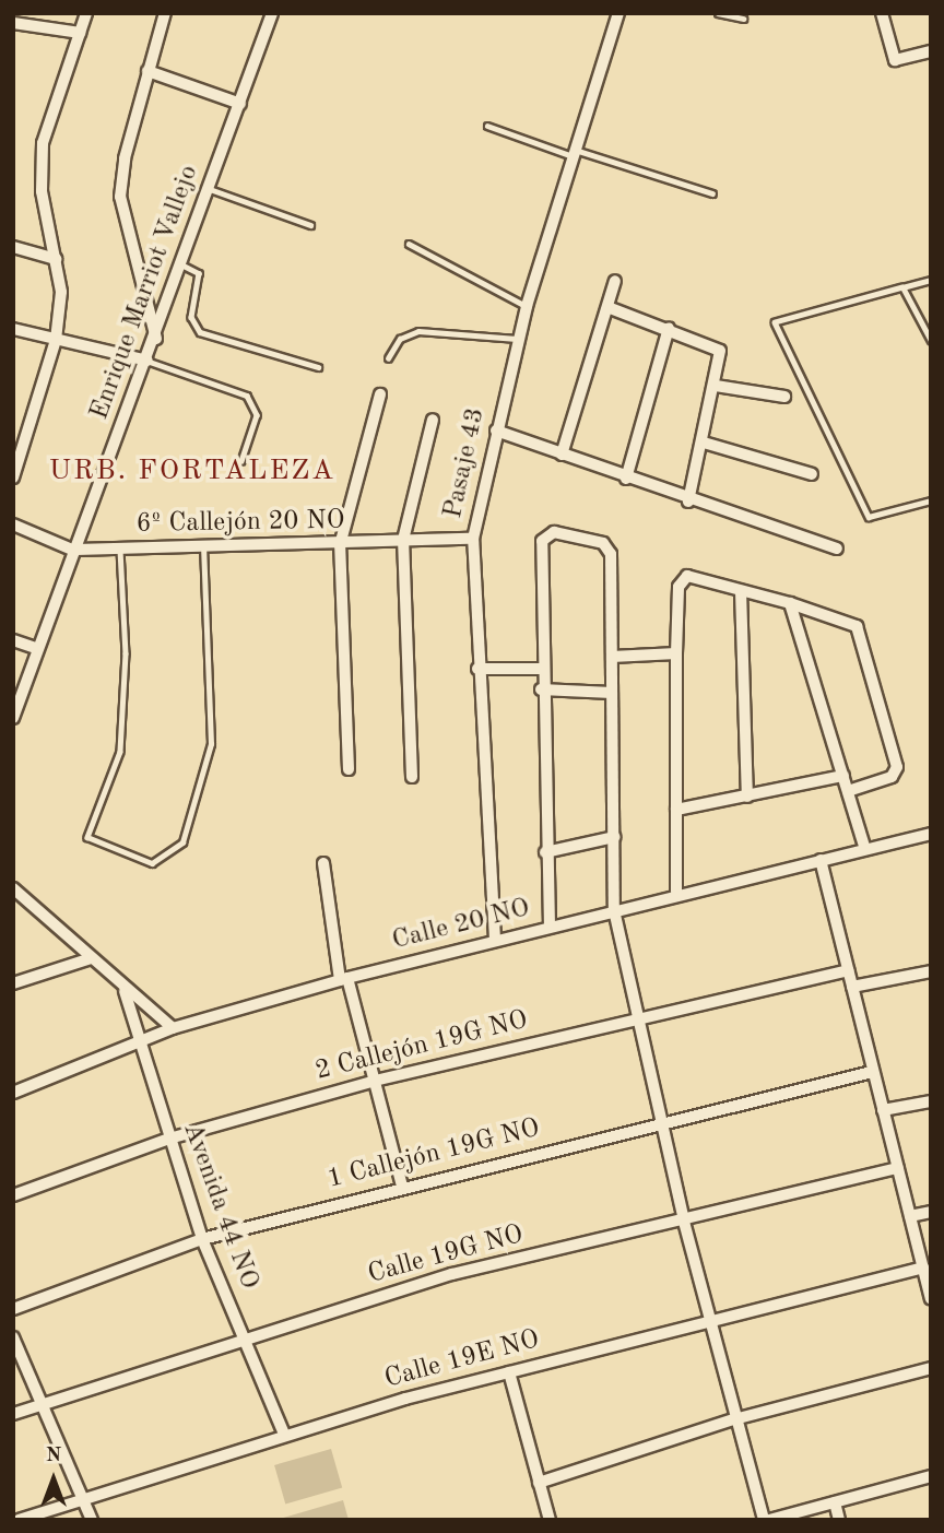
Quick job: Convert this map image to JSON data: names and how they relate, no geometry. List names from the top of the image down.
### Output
{
  "streets": {
    "street": [
      "Enrique Marriot Vallejo",
      "Pasaje 43",
      "6º Callejón 20 NO",
      "Calle 20 NO",
      "2 Callejón 19G NO",
      "1 Callejón 19G NO",
      "Avenida 44 NO",
      "Calle 19G NO",
      "Calle 19E NO"
    ]
  },
  "crossings": [
    ["Enrique Marriot Vallejo", "6º Callejón 20 NO"],
    ["Pasaje 43", "6º Callejón 20 NO"],
    ["Pasaje 43", "Calle 20 NO"],
    ["Calle 20 NO", "Avenida 44 NO"],
    ["2 Callejón 19G NO", "Avenida 44 NO"],
    ["1 Callejón 19G NO", "Avenida 44 NO"],
    ["Avenida 44 NO", "Calle 19G NO"],
    ["Avenida 44 NO", "Calle 19E NO"]
  ],
  "districts": ["URB. FORTALEZA"],
  "north": "top"
}
